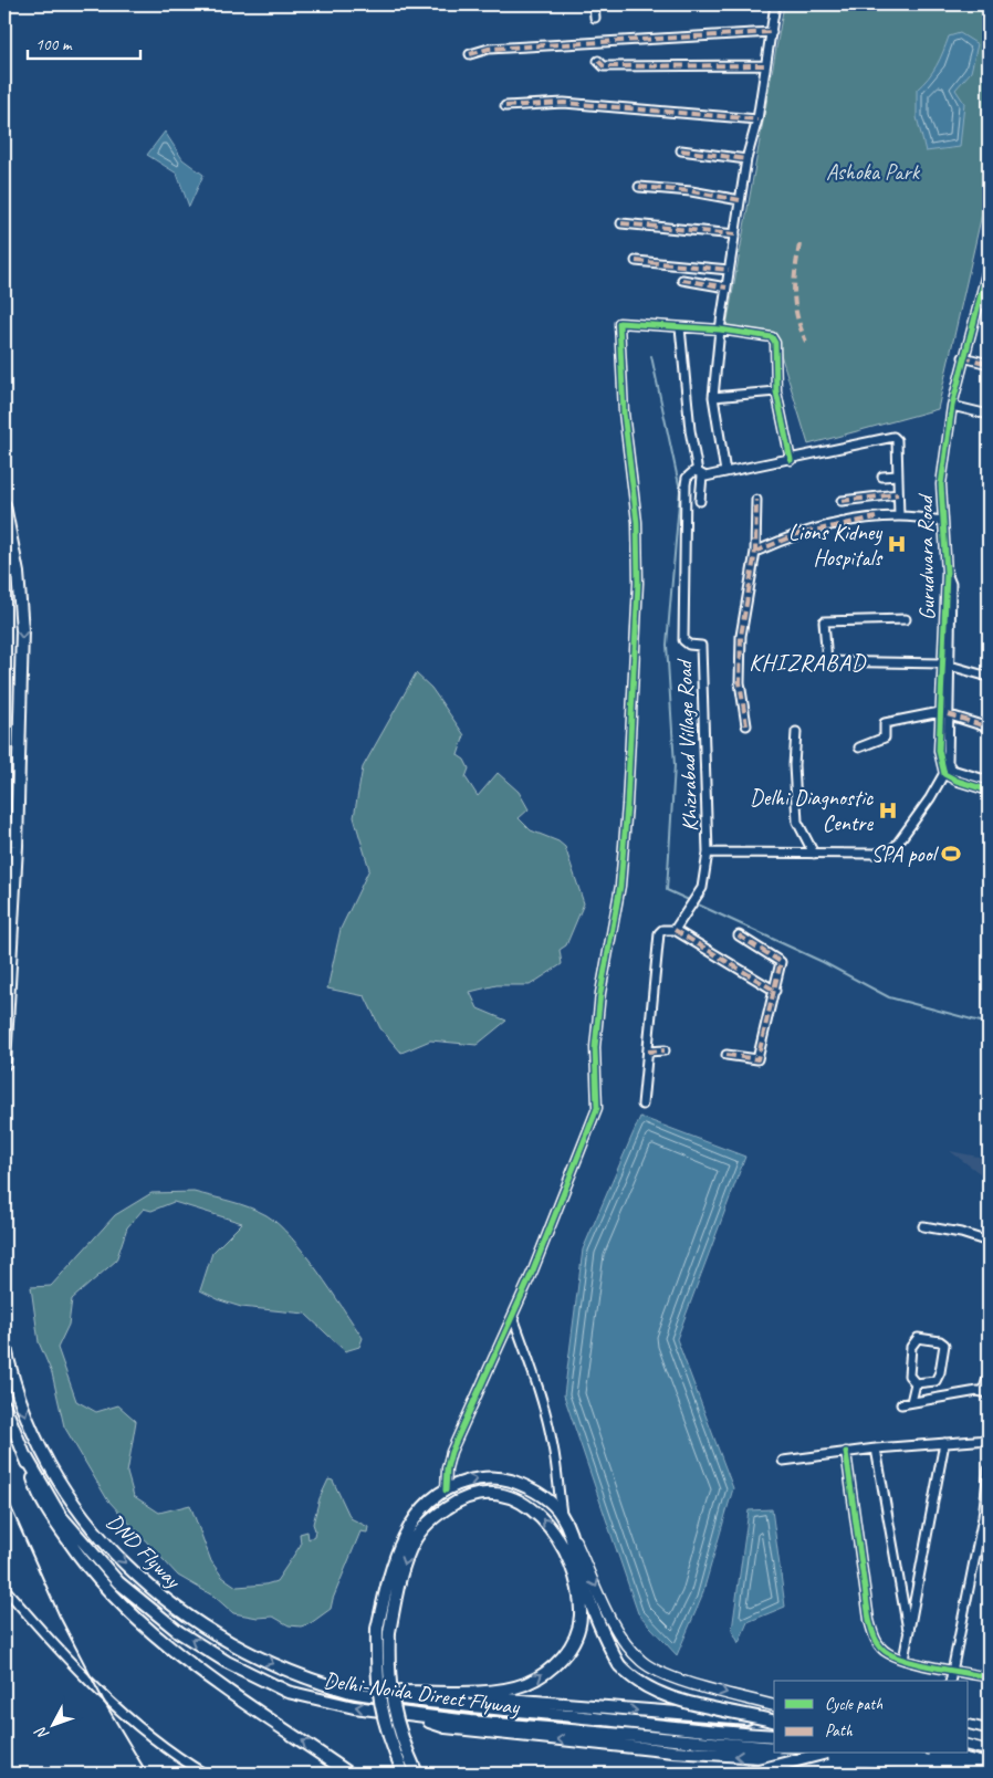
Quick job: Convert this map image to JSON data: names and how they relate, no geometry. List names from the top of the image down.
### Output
{
  "streets": {
    "highway": ["DND Flyway", "Delhi-Noida Direct Flyway"],
    "street": ["Gurudwara Road", "Khizrabad Village Road"]
  },
  "crossings": [
    ["DND Flyway", "Delhi-Noida Direct Flyway"]
  ],
  "districts": ["KHIZRABAD"],
  "parks": ["Ashoka Park"],
  "places": {
    "hospital": ["Lions Kidney Hospitals", "Delhi Diagnostic Centre"],
    "sports": ["SPA pool"]
  },
  "legend": ["Cycle path", "Path"],
  "scale_bar": "100 m",
  "north": "bottom left"
}
